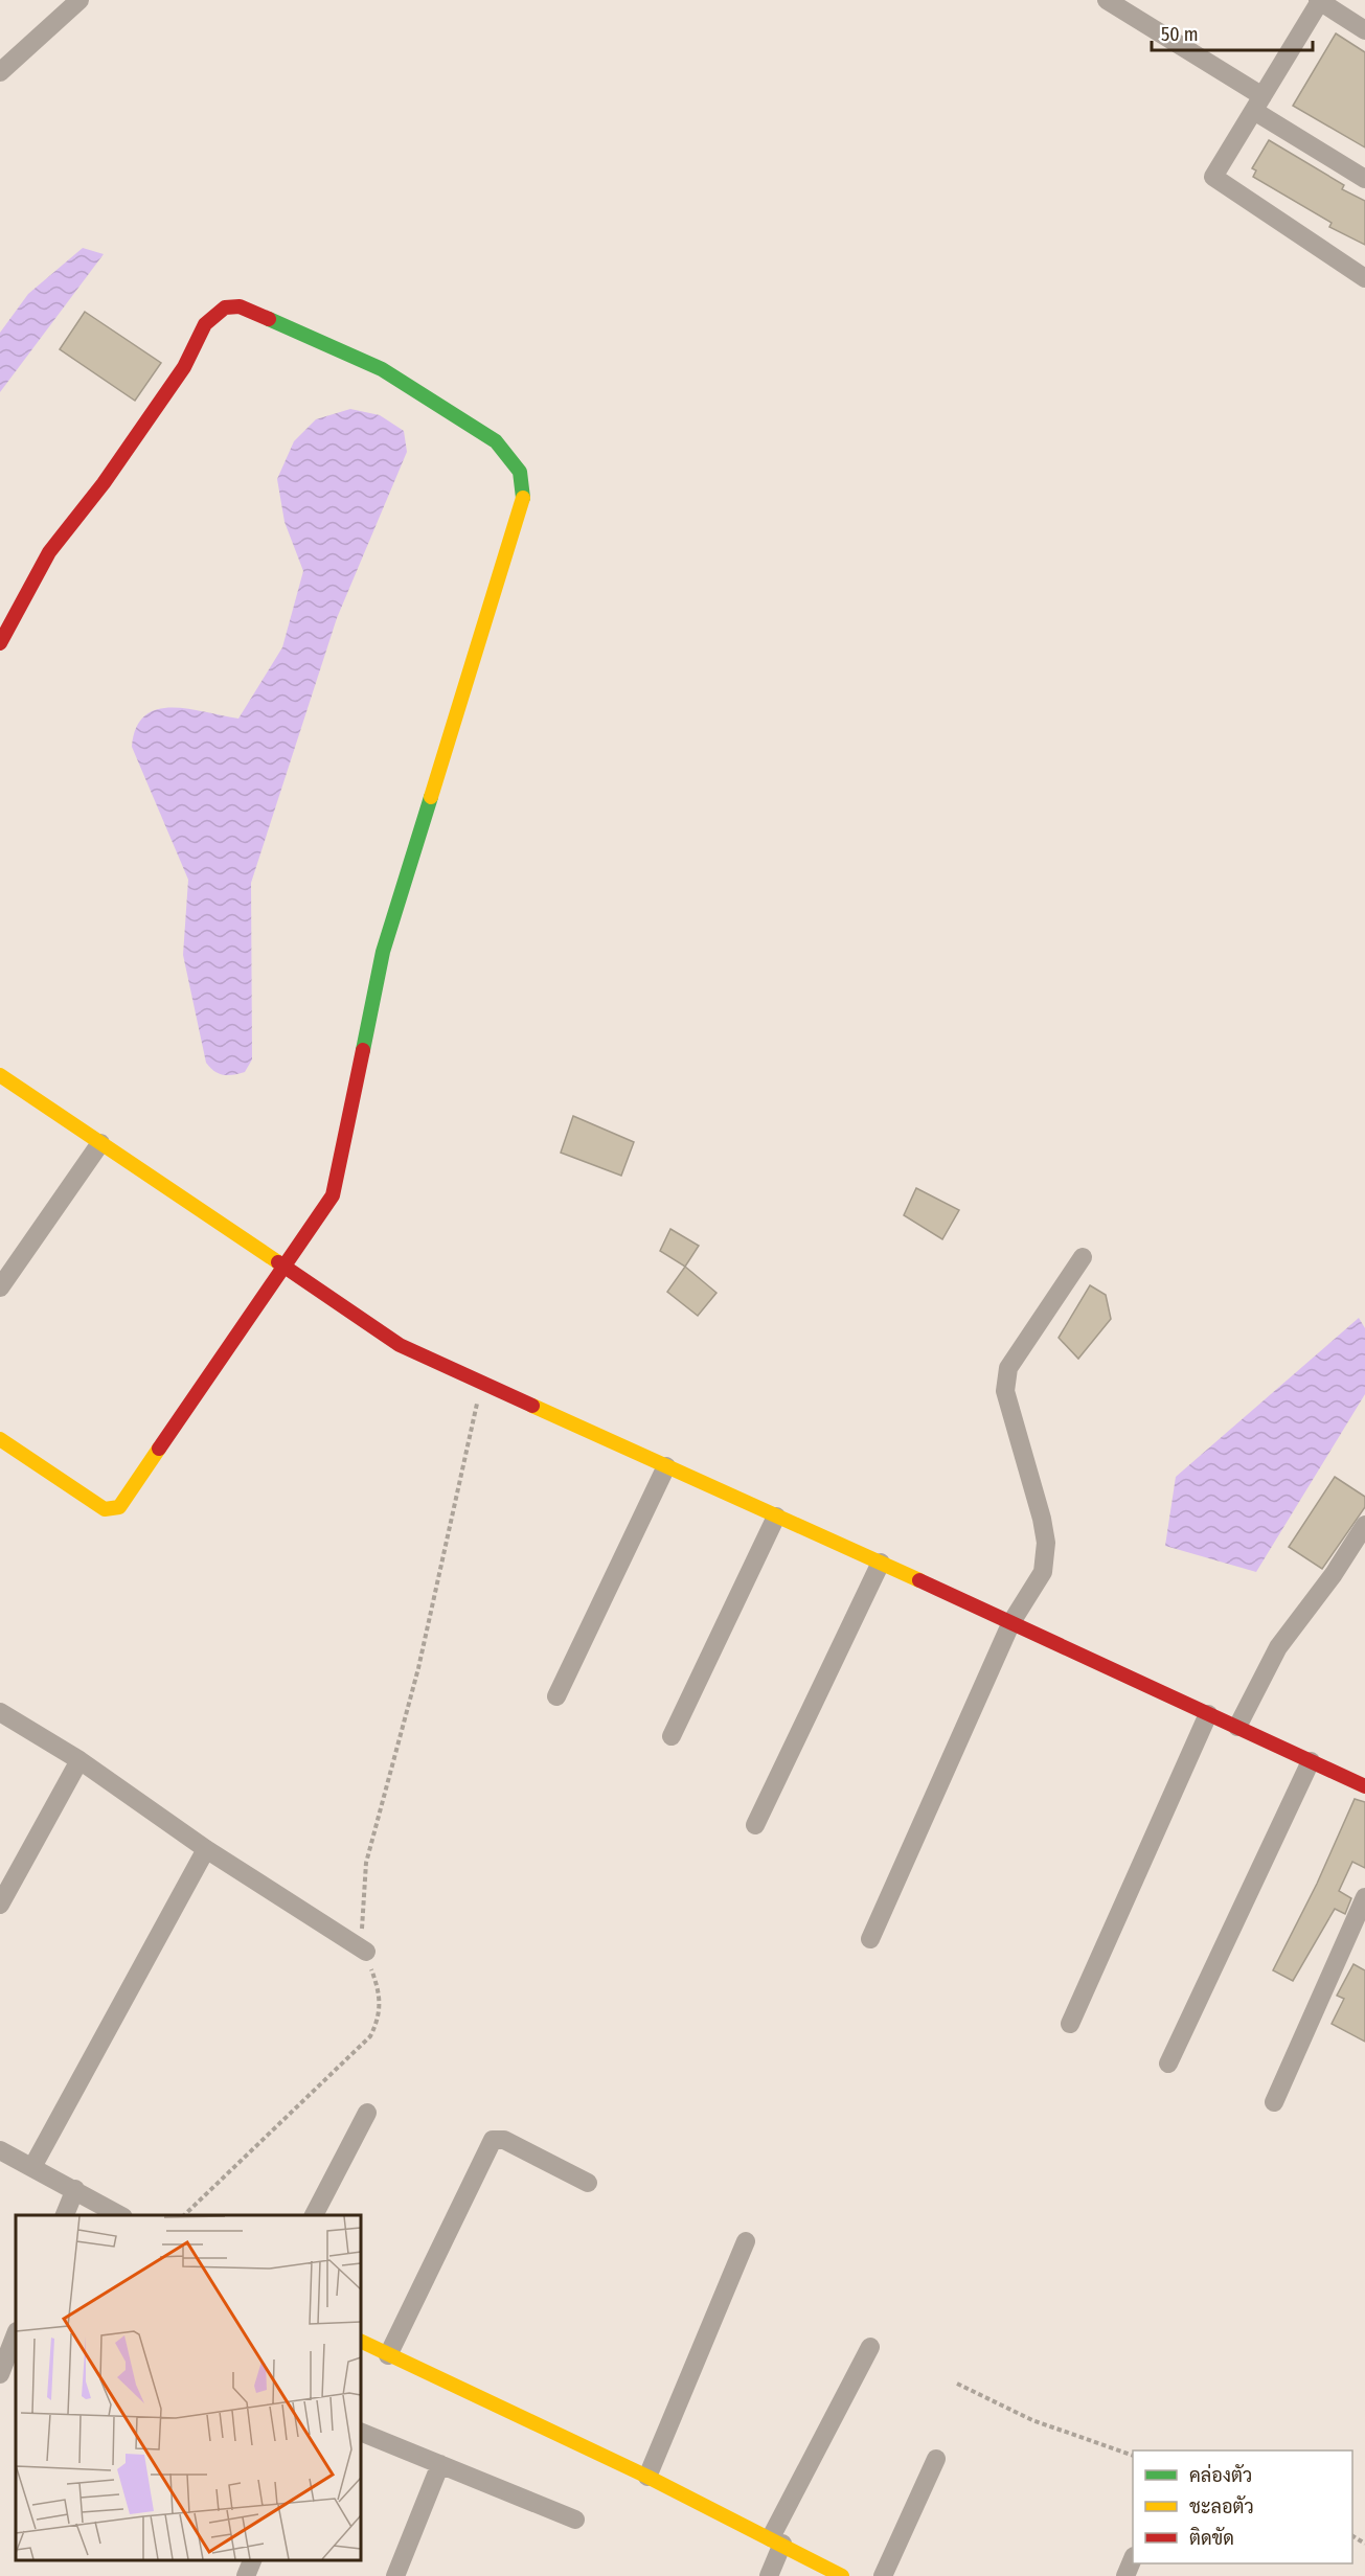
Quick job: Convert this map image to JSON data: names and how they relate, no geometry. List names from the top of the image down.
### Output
{
  "legend": ["คล่องตัว", "ชะลอตัว", "ติดขัด"],
  "scale_bar": "50 m"
}
